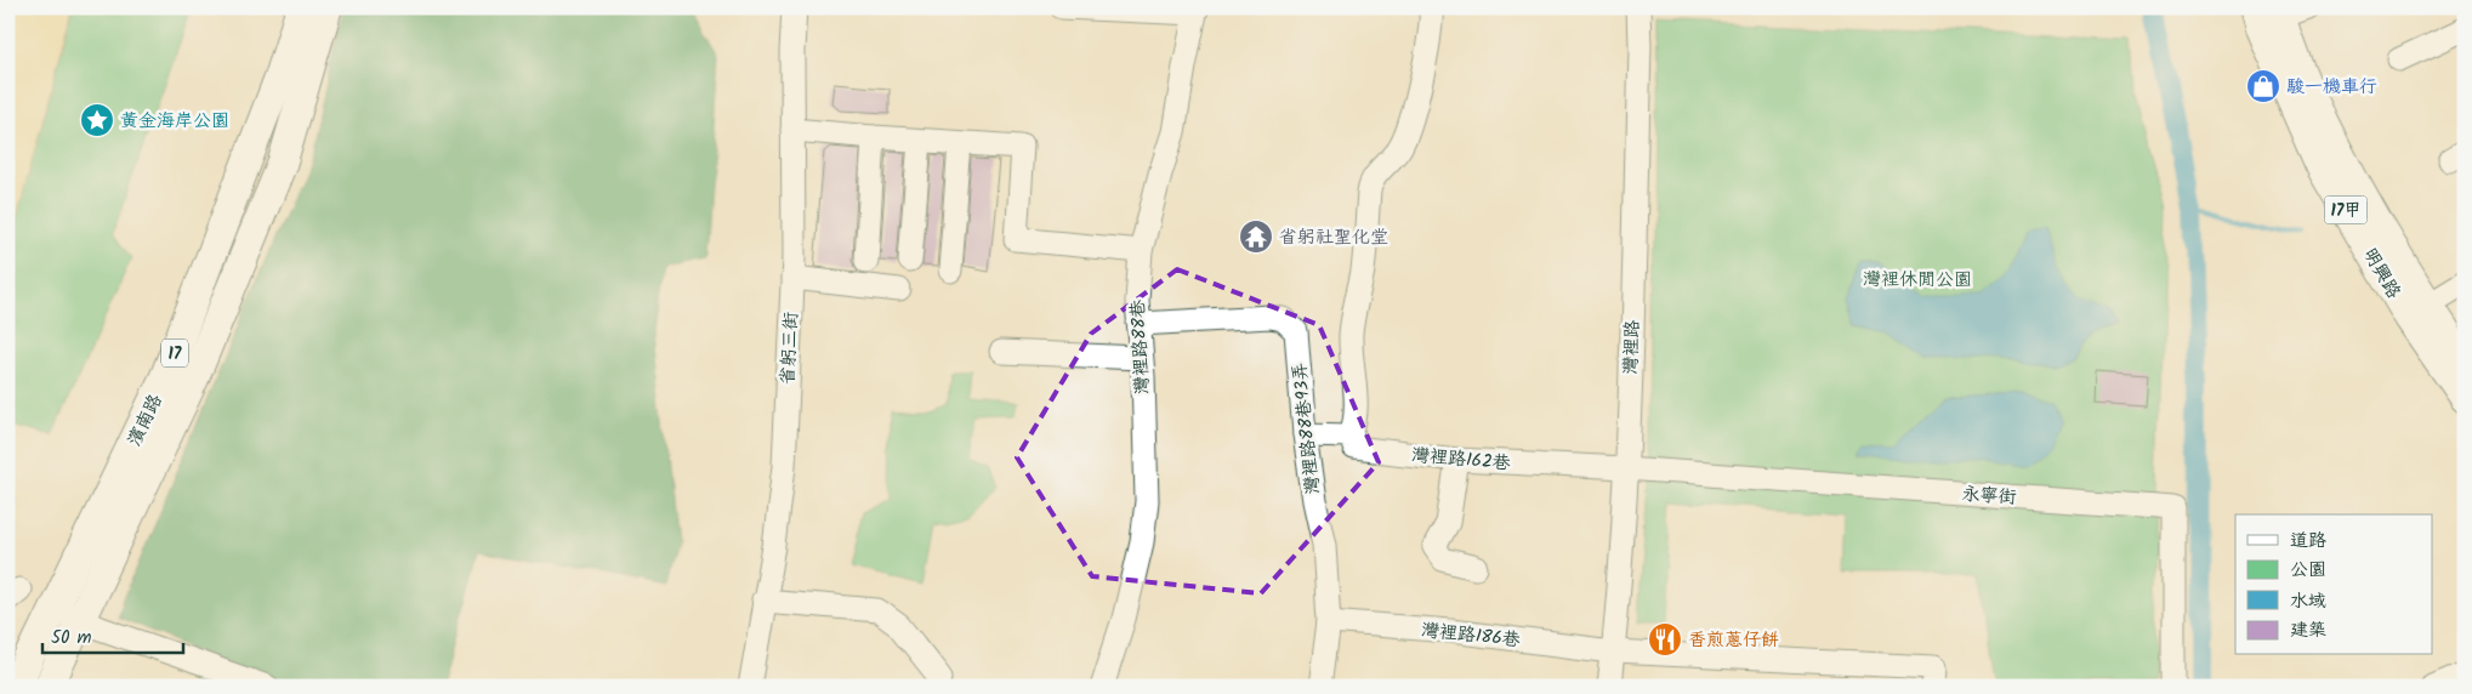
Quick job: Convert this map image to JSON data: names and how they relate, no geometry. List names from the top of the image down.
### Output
{
  "streets": {
    "main road": [
      "17甲",
      "明興路",
      "17",
      "濱南路"
    ],
    "street": [
      "灣裡路88巷",
      "灣裡路",
      "省躬三街",
      "灣裡路88巷93弄",
      "灣裡路162巷",
      "永寧街",
      "灣裡路186巷"
    ]
  },
  "crossings": [
    ["灣裡路88巷", "灣裡路88巷93弄"],
    ["灣裡路", "灣裡路162巷"],
    ["灣裡路", "永寧街"],
    ["灣裡路", "灣裡路186巷"],
    ["灣裡路88巷93弄", "灣裡路186巷"],
    ["灣裡路162巷", "永寧街"]
  ],
  "parks": ["灣裡休閒公園"],
  "places": {
    "shop": ["駿一機車行"],
    "place": ["黃金海岸公園"],
    "temple": ["省躬社聖化堂"],
    "restaurant": ["香煎蔥仔餅"]
  },
  "legend": [
    "道路",
    "公園",
    "水域",
    "建築"
  ],
  "scale_bar": "50 m"
}
